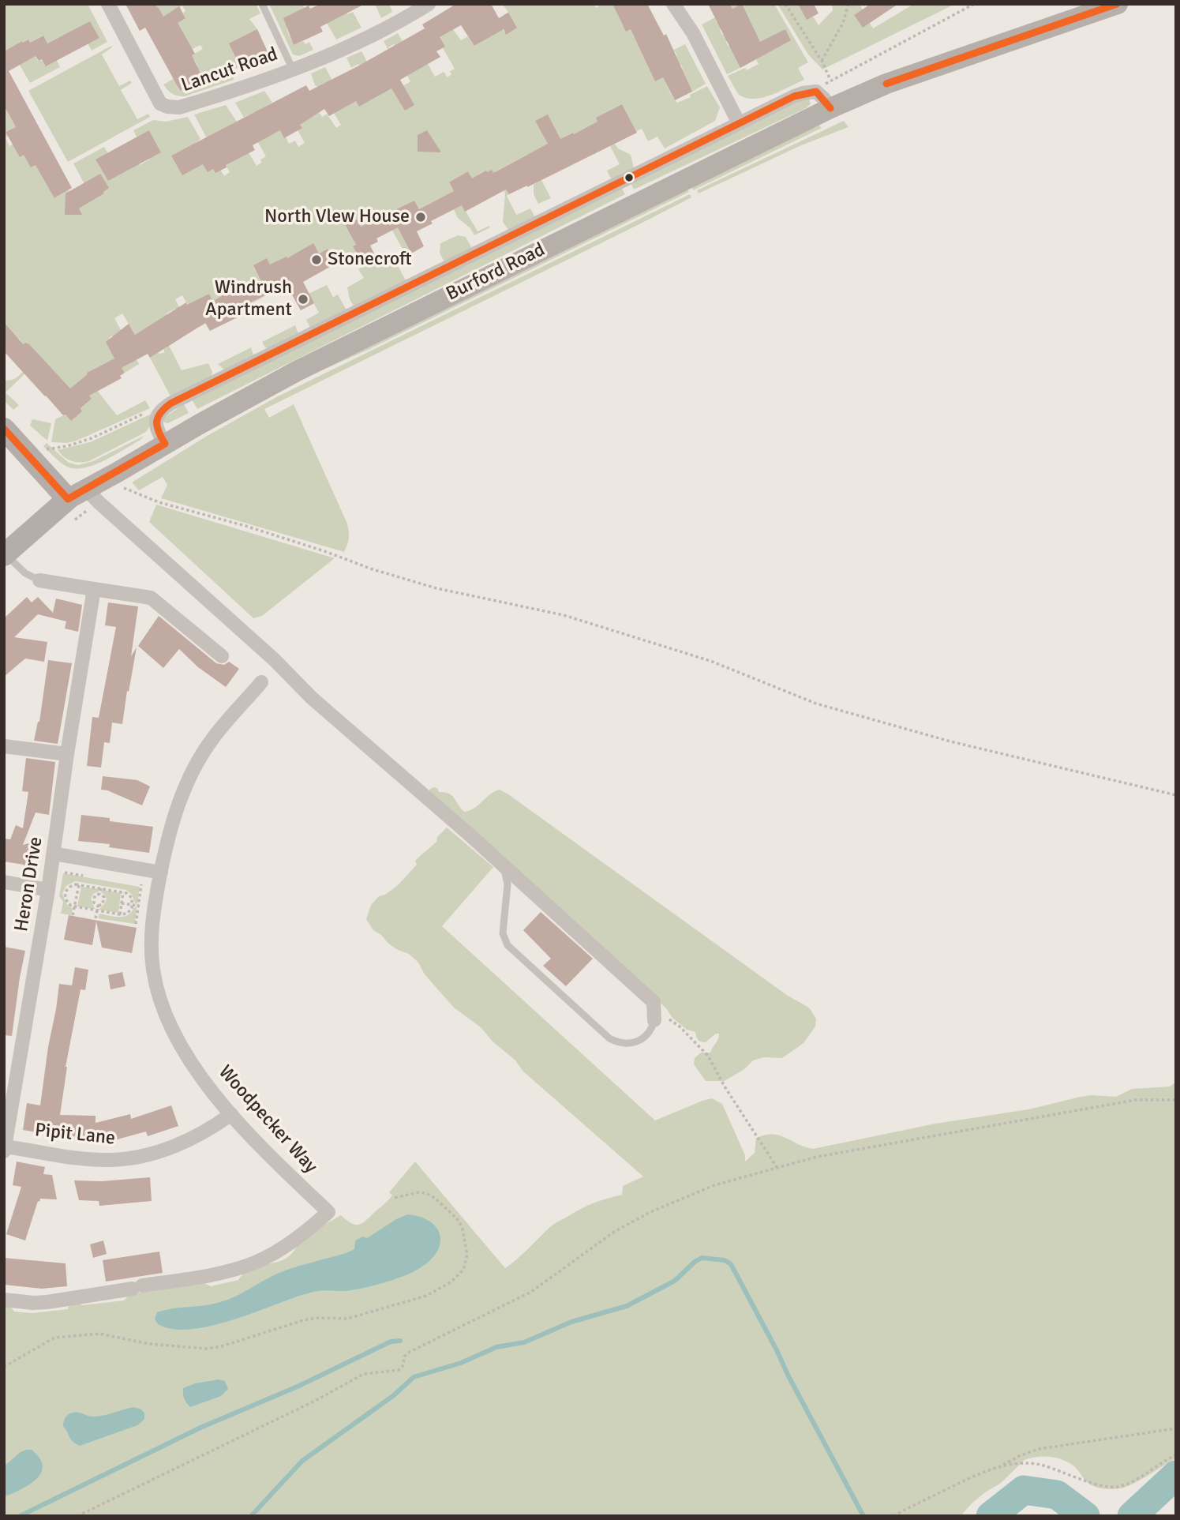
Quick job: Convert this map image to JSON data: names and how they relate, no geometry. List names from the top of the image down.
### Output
{
  "streets": {
    "main road": ["Burford Road"],
    "street": [
      "Lancut Road",
      "Heron Drive",
      "Woodpecker Way",
      "Pipit Lane"
    ]
  },
  "crossings": [
    ["Heron Drive", "Pipit Lane"],
    ["Woodpecker Way", "Pipit Lane"]
  ],
  "places": ["North Vlew House", "Stonecroft", "Windrush Apartment"]
}
